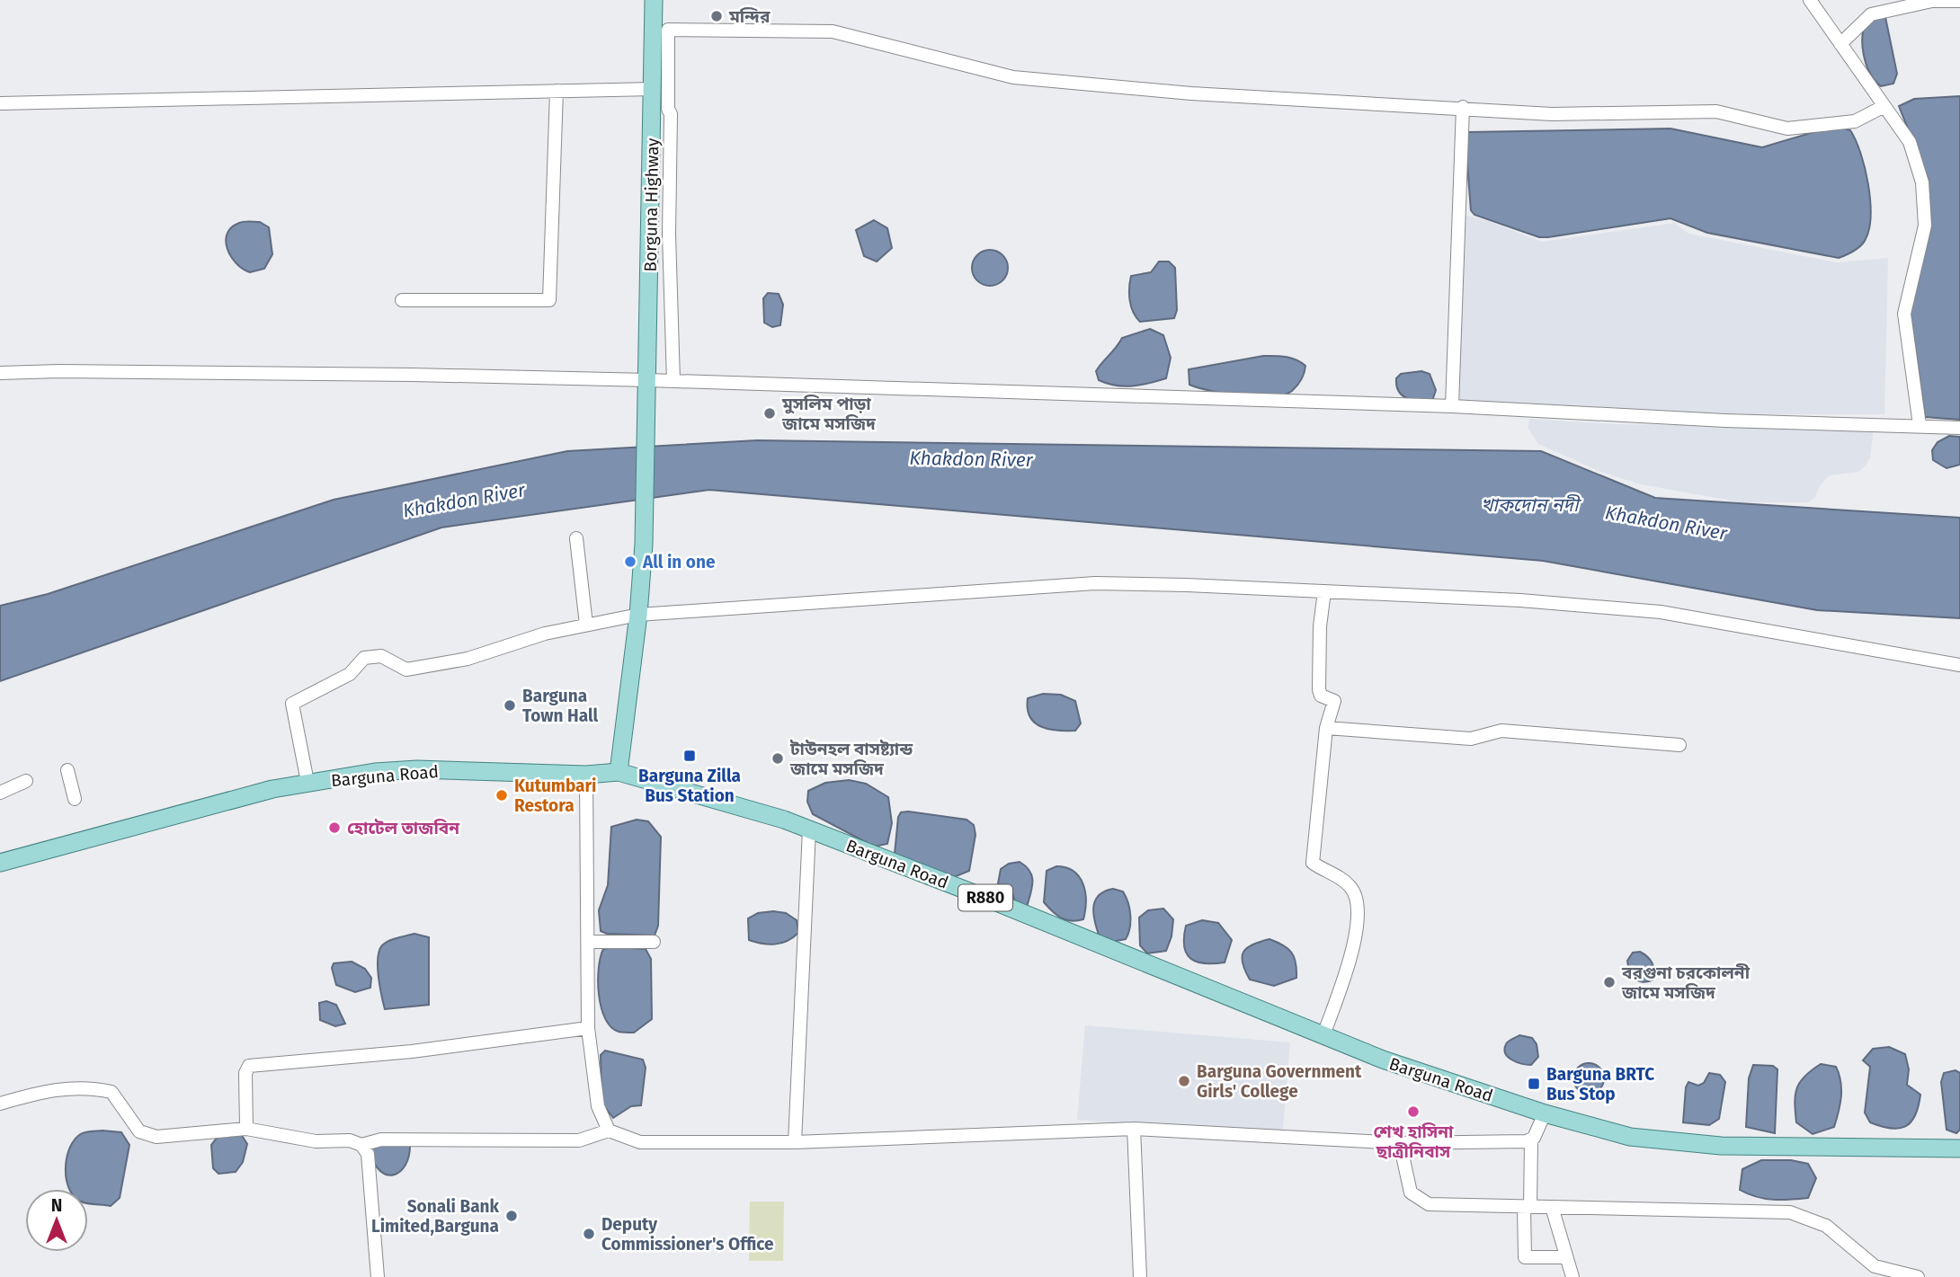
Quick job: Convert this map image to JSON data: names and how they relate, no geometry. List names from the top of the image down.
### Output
{
  "streets": {
    "main road": ["Borguna Highway", "Barguna Road", "R880"]
  },
  "crossings": [
    ["Borguna Highway", "Barguna Road"]
  ],
  "water": ["Khakdon River", "খাকদোন নদী"],
  "places": {
    "other": [
      "মন্দির",
      "মুসলিম পাড়া জামে মসজিদ",
      "All in one",
      "Barguna Town Hall",
      "টাউনহল বাসষ্ট্যান্ড জামে মসজিদ",
      "Kutumbari Restora",
      "হোটেল তাজবিন",
      "বরগুনা চরকোলনী জামে মসজিদ",
      "Barguna Government Girls' College",
      "শেখ হাসিনা ছাত্রীনিবাস",
      "Sonali Bank Limited,Barguna",
      "Deputy Commissioner's Office"
    ],
    "transit": ["Barguna Zilla Bus Station", "Barguna BRTC Bus Stop"]
  },
  "north": "top"
}
